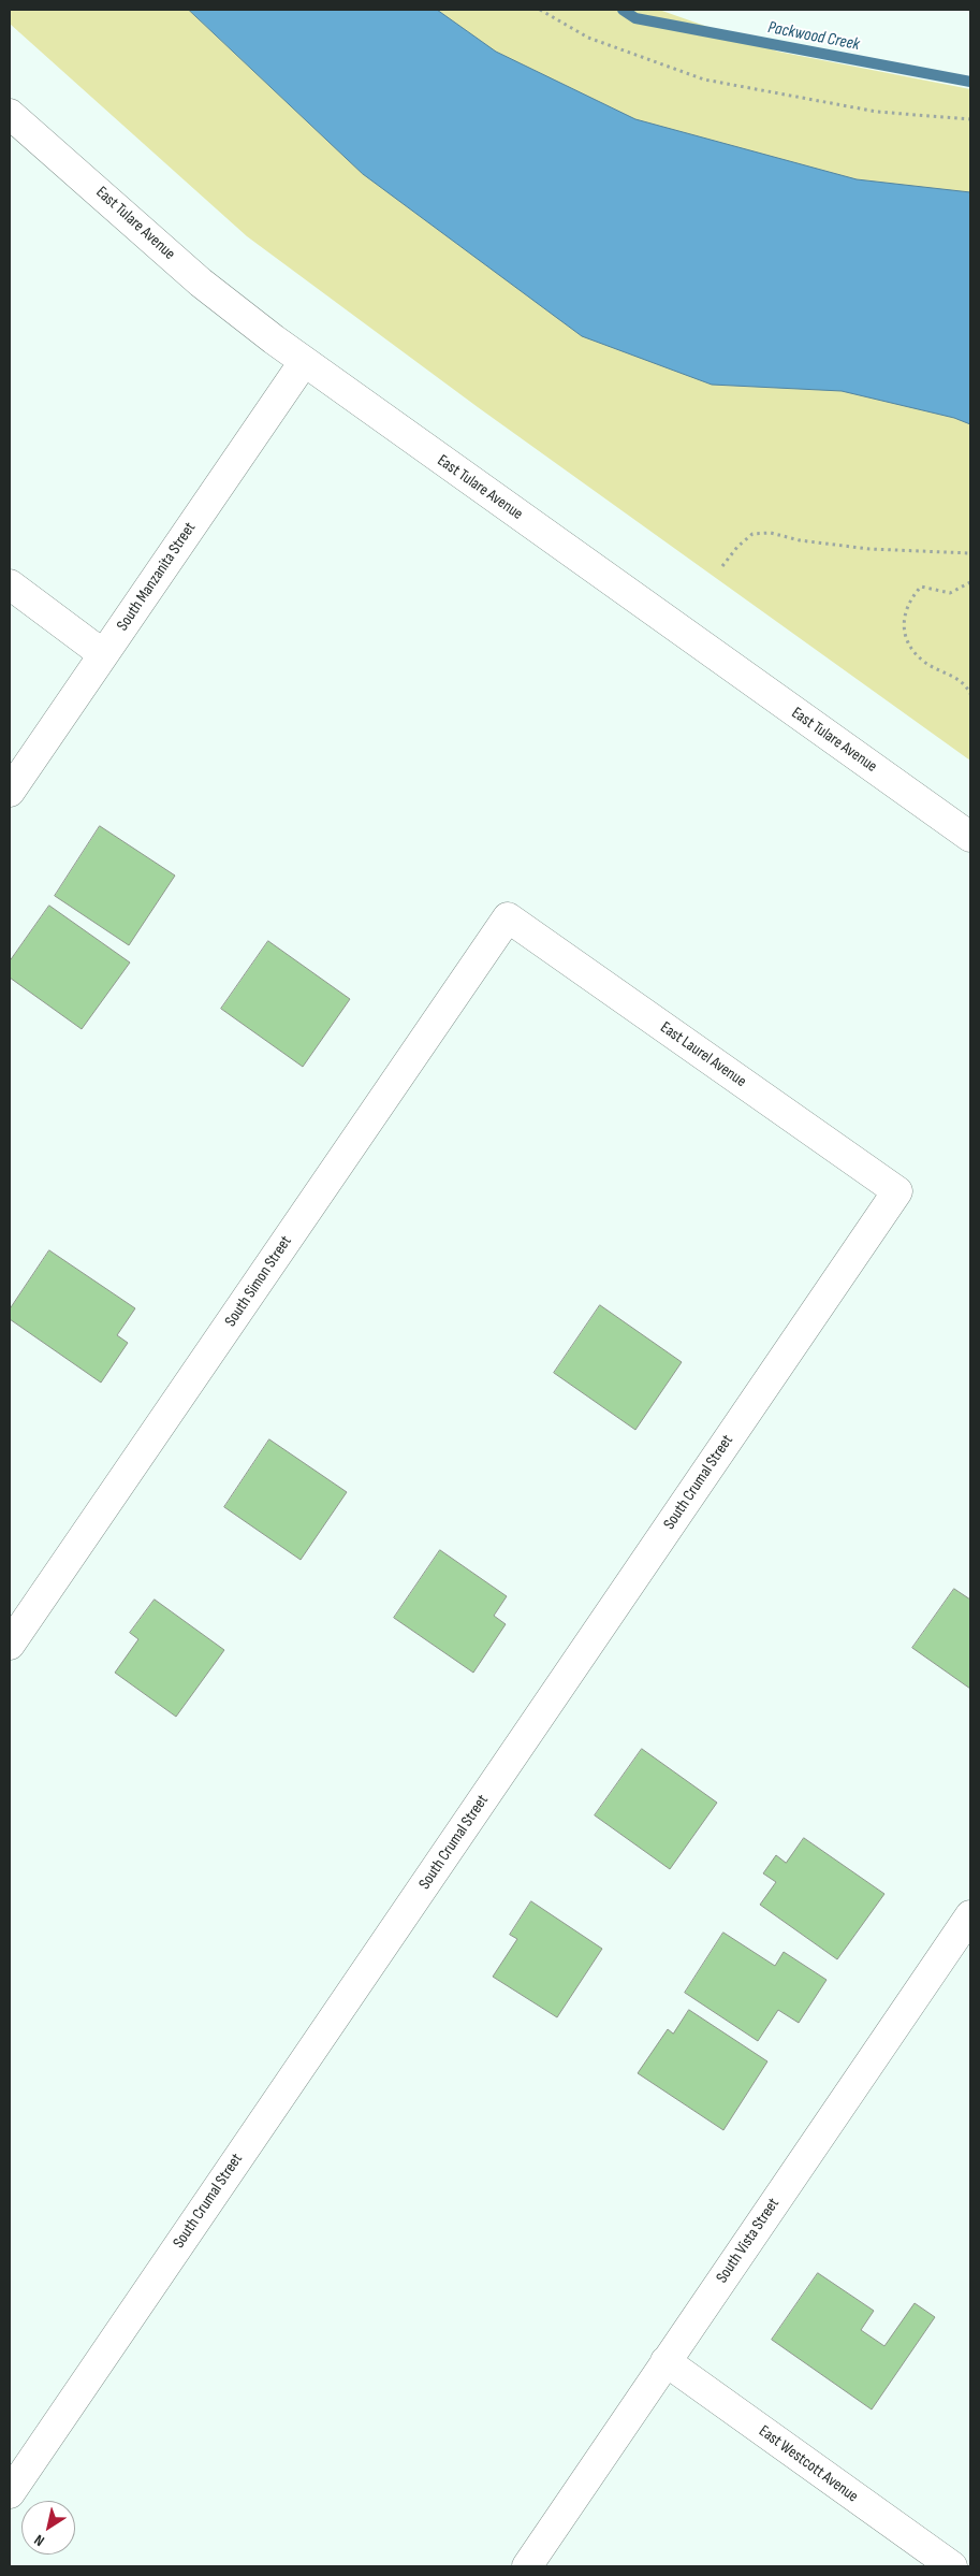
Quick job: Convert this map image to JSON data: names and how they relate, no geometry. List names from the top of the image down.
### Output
{
  "streets": {
    "street": [
      "East Tulare Avenue",
      "South Manzanita Street",
      "East Laurel Avenue",
      "South Simon Street",
      "South Crumal Street",
      "South Vista Street",
      "East Westcott Avenue"
    ]
  },
  "crossings": [
    ["East Tulare Avenue", "South Manzanita Street"],
    ["East Laurel Avenue", "South Simon Street"],
    ["East Laurel Avenue", "South Crumal Street"],
    ["South Vista Street", "East Westcott Avenue"]
  ],
  "water": ["Packwood Creek"],
  "north": "bottom left"
}
